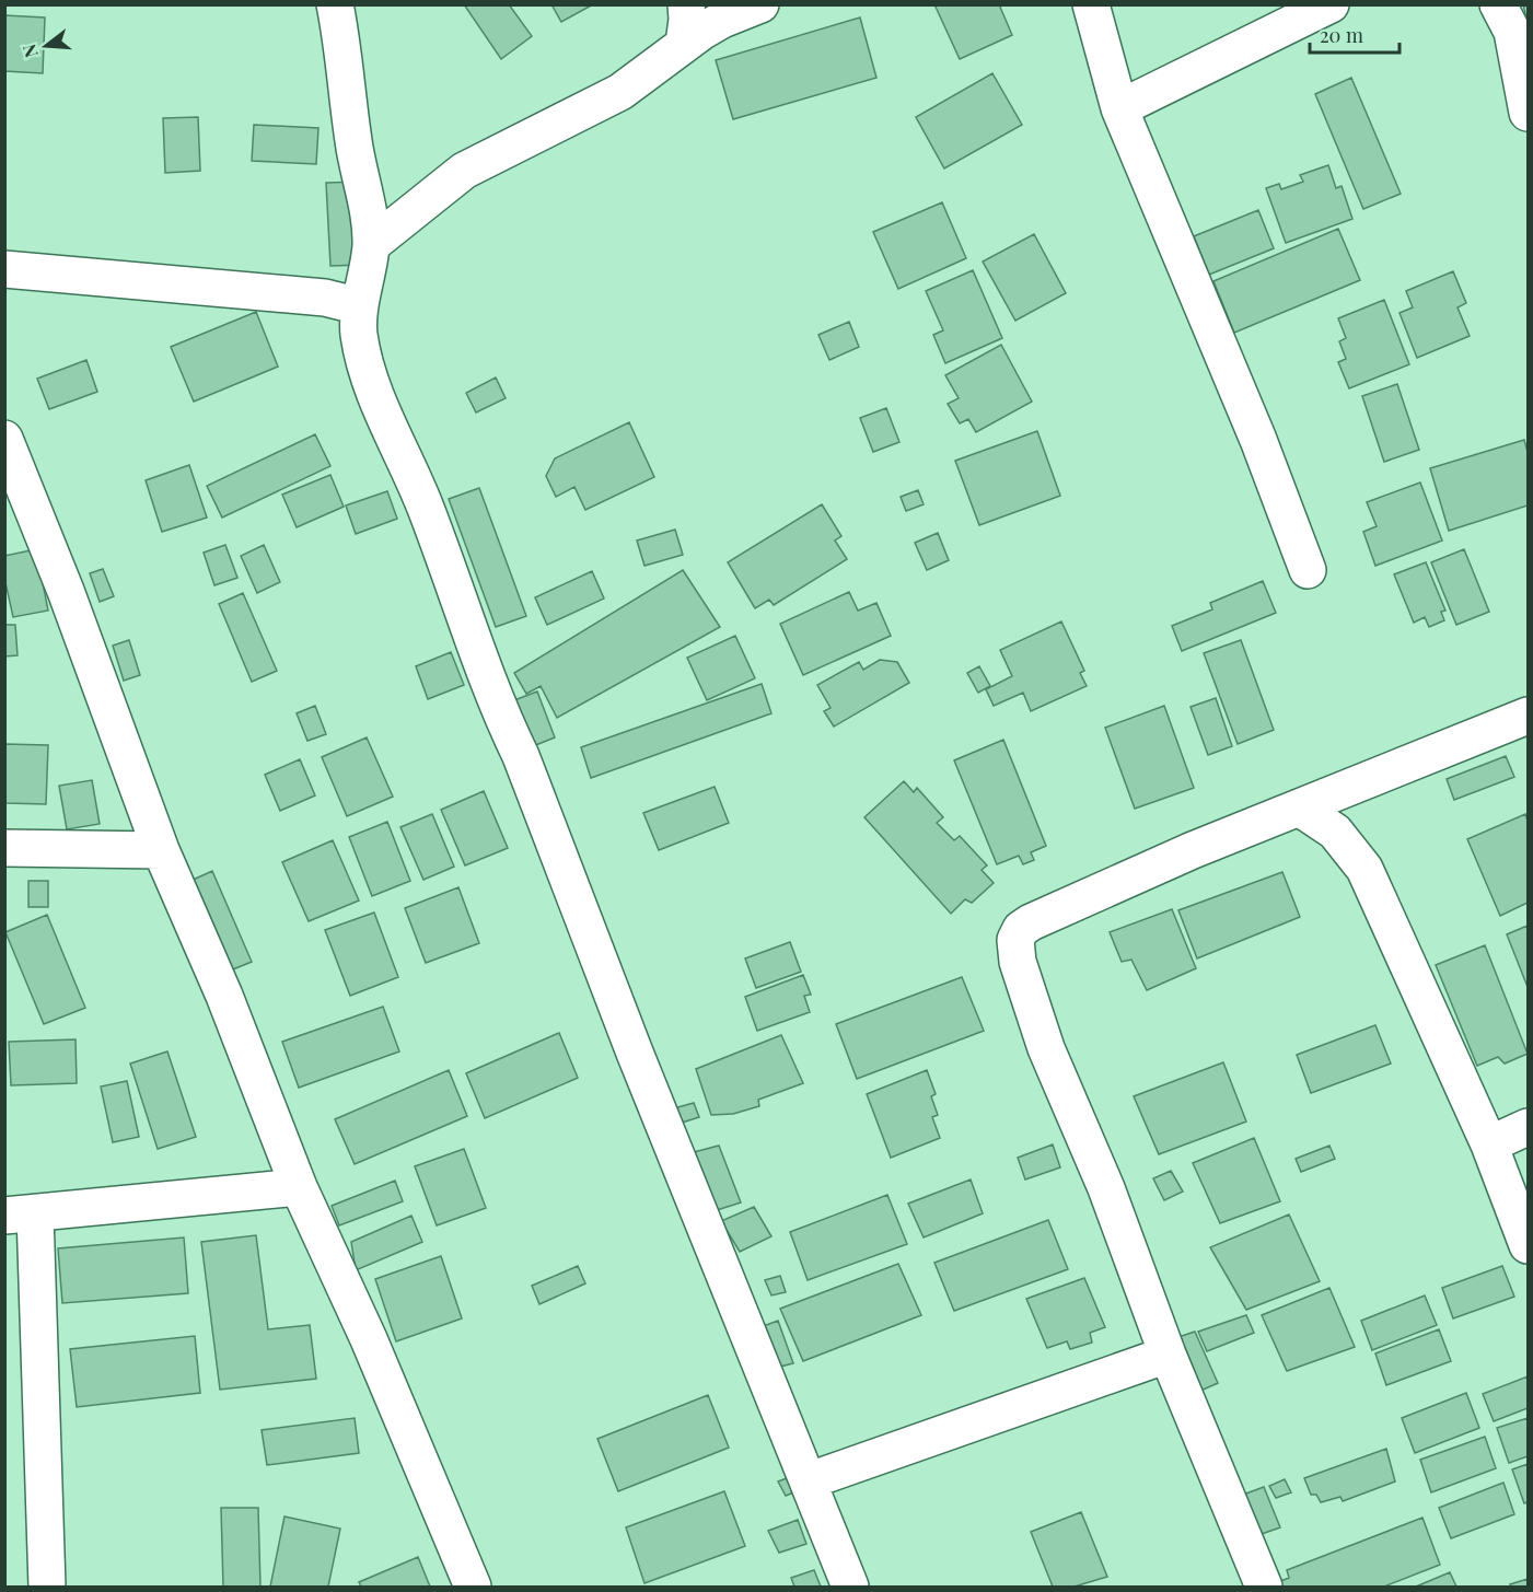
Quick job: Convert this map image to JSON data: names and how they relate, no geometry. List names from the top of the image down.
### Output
{
  "scale_bar": "20 m",
  "north": "left"
}
